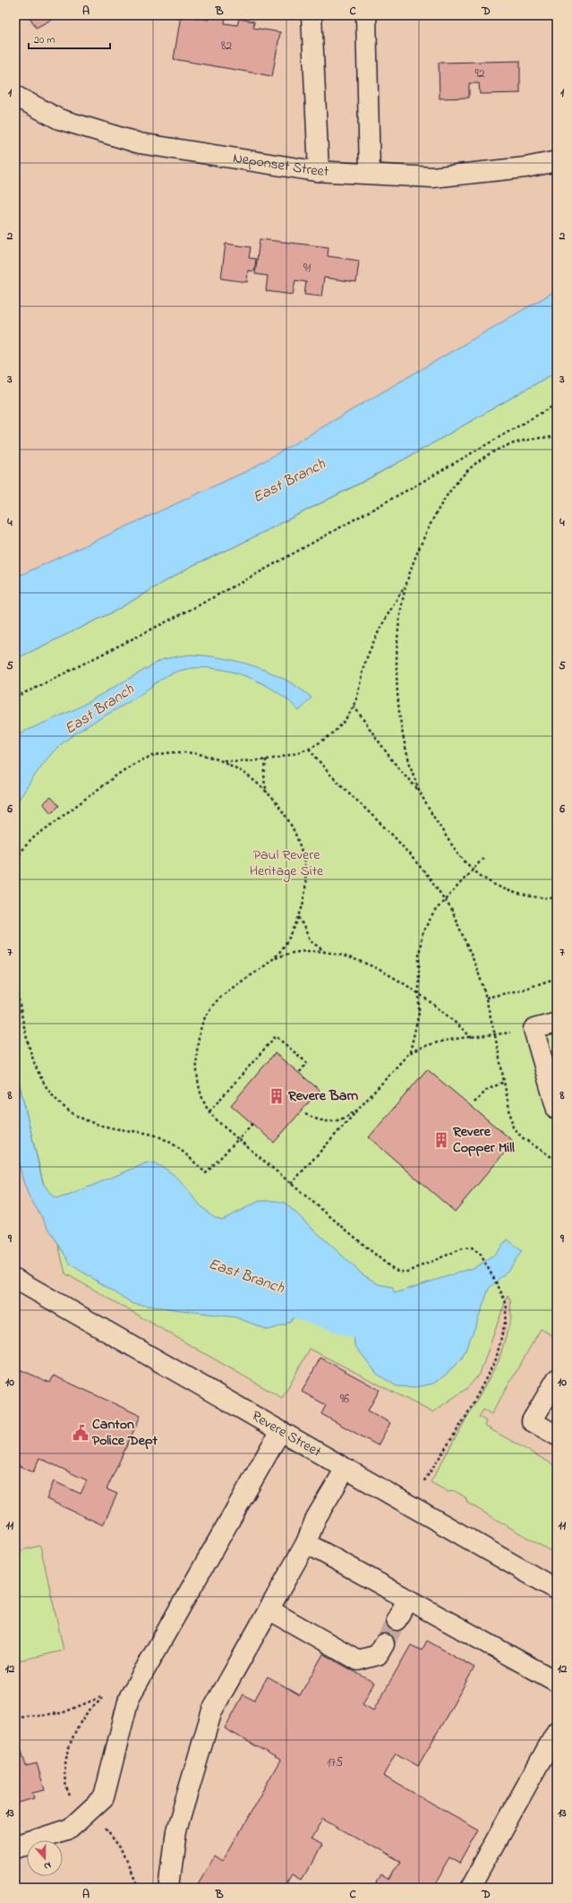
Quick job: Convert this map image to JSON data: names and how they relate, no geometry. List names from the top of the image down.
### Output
{
  "streets": {
    "street": ["Neponset Street", "Revere Street"]
  },
  "water": ["East Branch"],
  "parks": ["Paul Revere Heritage Site"],
  "places": {
    "building": ["Revere Barn", "Revere Copper Mill"],
    "public building": ["Canton Police Dept"]
  },
  "house_numbers": [
    "82",
    "92",
    "91",
    "96",
    "175"
  ],
  "scale_bar": "20 m",
  "north": "bottom",
  "grid": {
    "columns": [
      "A",
      "B",
      "C",
      "D"
    ],
    "rows": [
      "1",
      "2",
      "3",
      "4",
      "5",
      "6",
      "7",
      "8",
      "9",
      "10",
      "11",
      "12",
      "13"
    ]
  }
}
